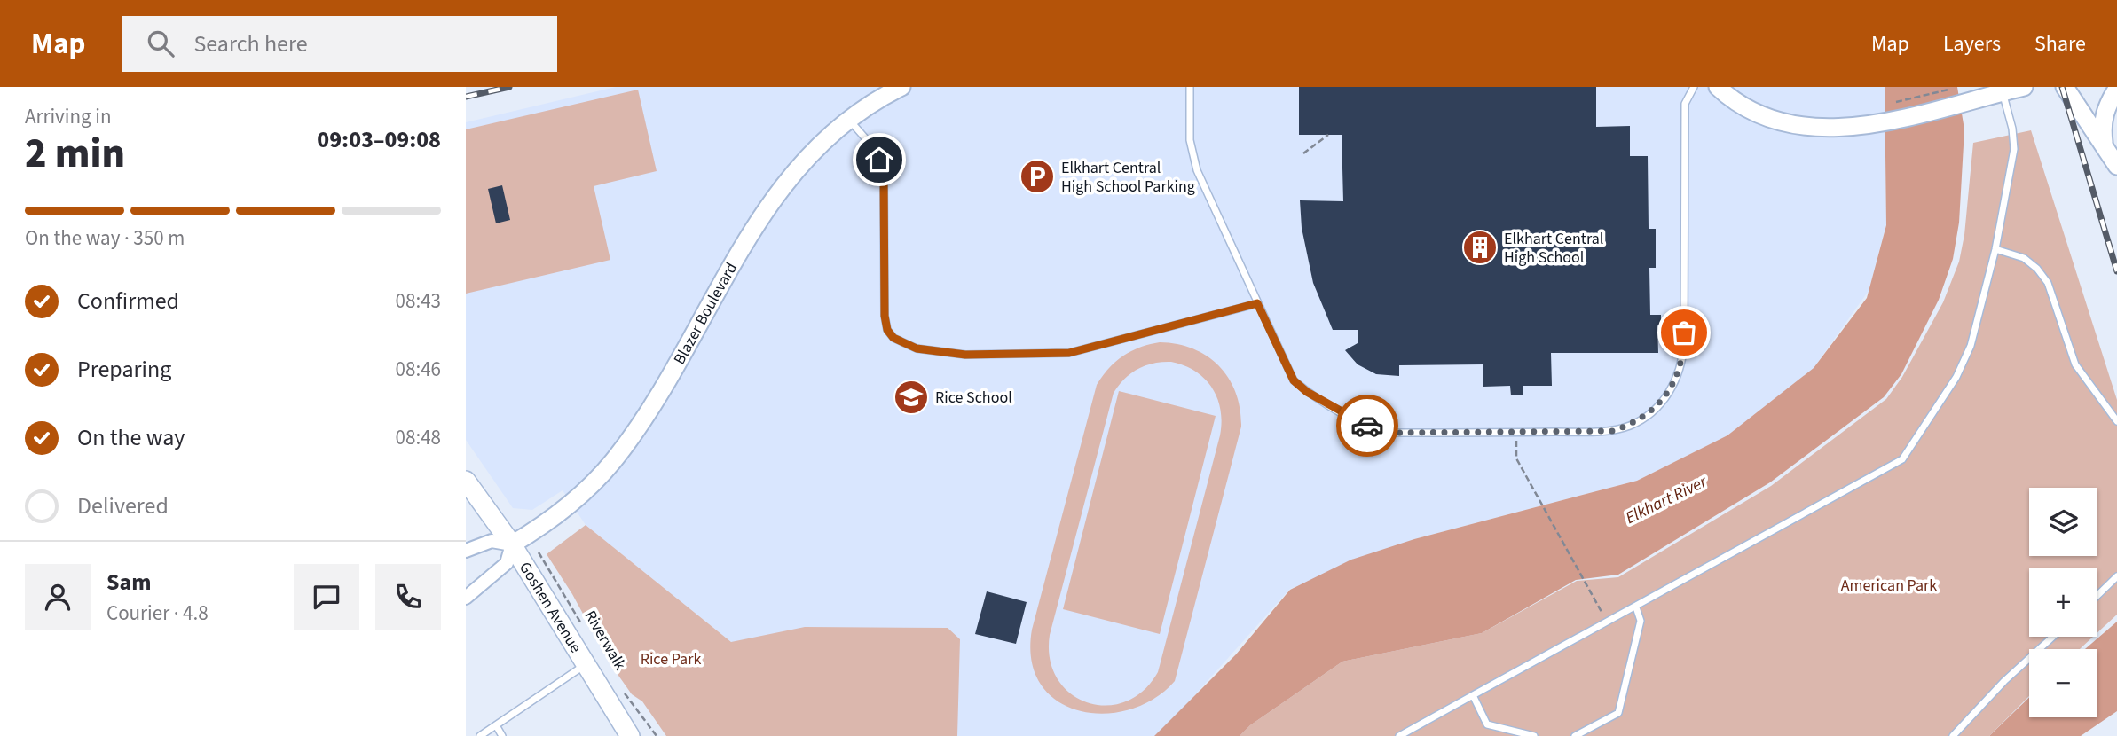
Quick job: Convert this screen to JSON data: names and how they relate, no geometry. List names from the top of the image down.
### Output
{
  "streets": {
    "main road": ["Blazer Boulevard", "Goshen Avenue"],
    "path": ["Riverwalk"]
  },
  "crossings": [
    ["Blazer Boulevard", "Goshen Avenue"]
  ],
  "water": ["Elkhart River"],
  "parks": ["American Park", "Rice Park"],
  "places": {
    "parking": ["Elkhart Central High School Parking"],
    "building": ["Elkhart Central High School"],
    "school or university": ["Rice School"]
  },
  "page": {
    "header": "Map",
    "search": "Search here",
    "nav": ["Map", "Layers", "Share"],
    "heading": ["2 min", "Arriving in", "09:03–09:08"],
    "panel": ["Sam", "Courier · 4.8"],
    "bar": "On the way · 350 m",
    "list": [
      ["Confirmed", "08:43"],
      ["Preparing", "08:46"],
      ["On the way", "08:48"],
      "Delivered"
    ],
    "map_buttons": ["+", "−"]
  }
}
